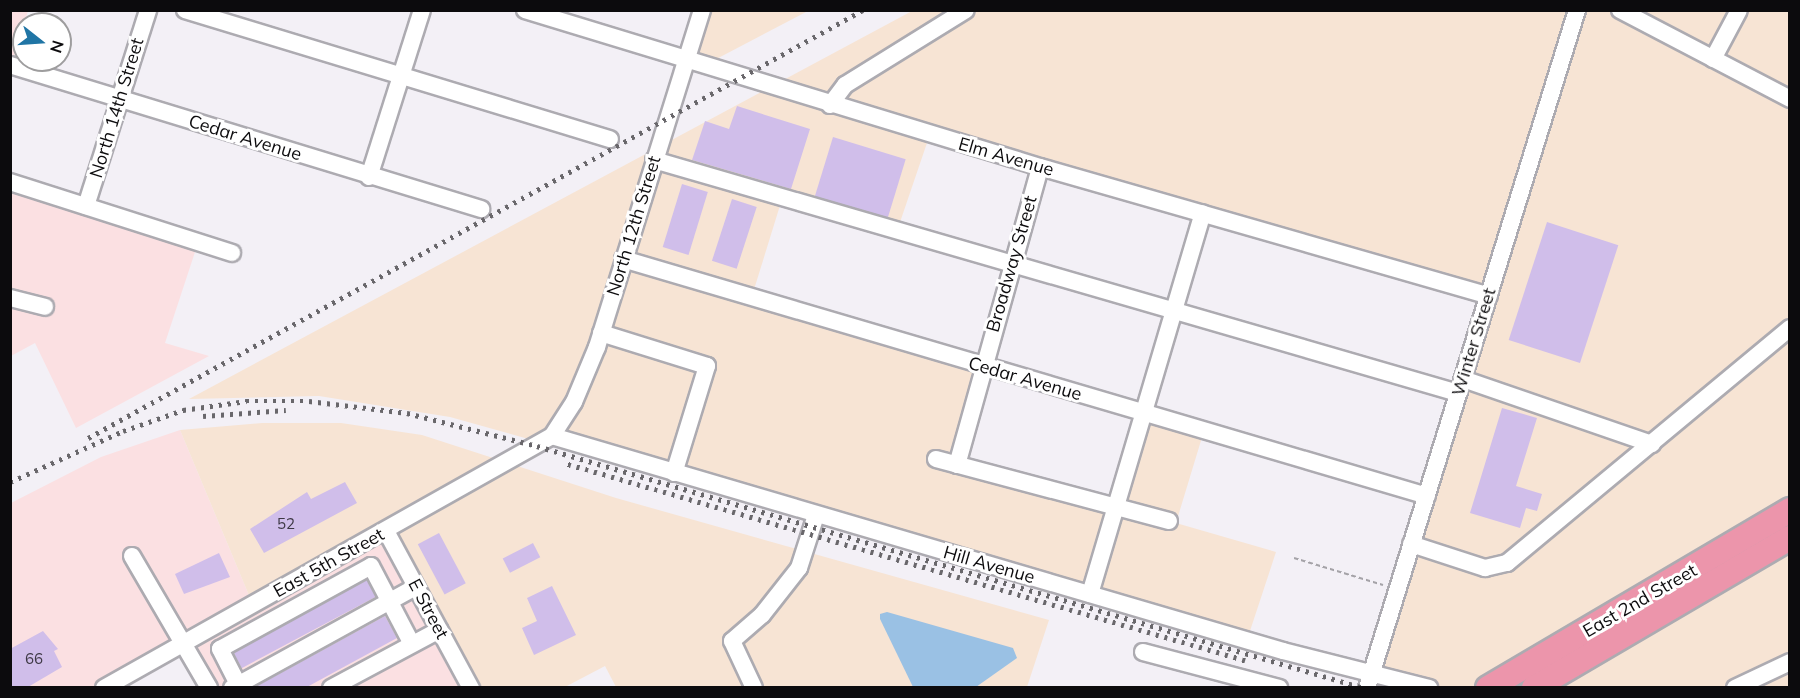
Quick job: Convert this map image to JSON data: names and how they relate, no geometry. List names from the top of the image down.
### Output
{
  "streets": {
    "highway": ["East 2nd Street"],
    "street": [
      "North 14th Street",
      "Cedar Avenue",
      "Elm Avenue",
      "North 12th Street",
      "Broadway Street",
      "Winter Street",
      "East 5th Street",
      "Hill Avenue",
      "E Street"
    ]
  },
  "crossings": [
    ["North 14th Street", "Cedar Avenue"],
    ["Cedar Avenue", "North 12th Street"],
    ["Cedar Avenue", "Broadway Street"],
    ["Cedar Avenue", "Winter Street"],
    ["Elm Avenue", "North 12th Street"],
    ["Elm Avenue", "Broadway Street"],
    ["Elm Avenue", "Winter Street"],
    ["North 12th Street", "East 5th Street"],
    ["North 12th Street", "Hill Avenue"],
    ["Winter Street", "Hill Avenue"],
    ["East 5th Street", "Hill Avenue"],
    ["East 5th Street", "E Street"]
  ],
  "house_numbers": ["52", "66"],
  "north": "right"
}
